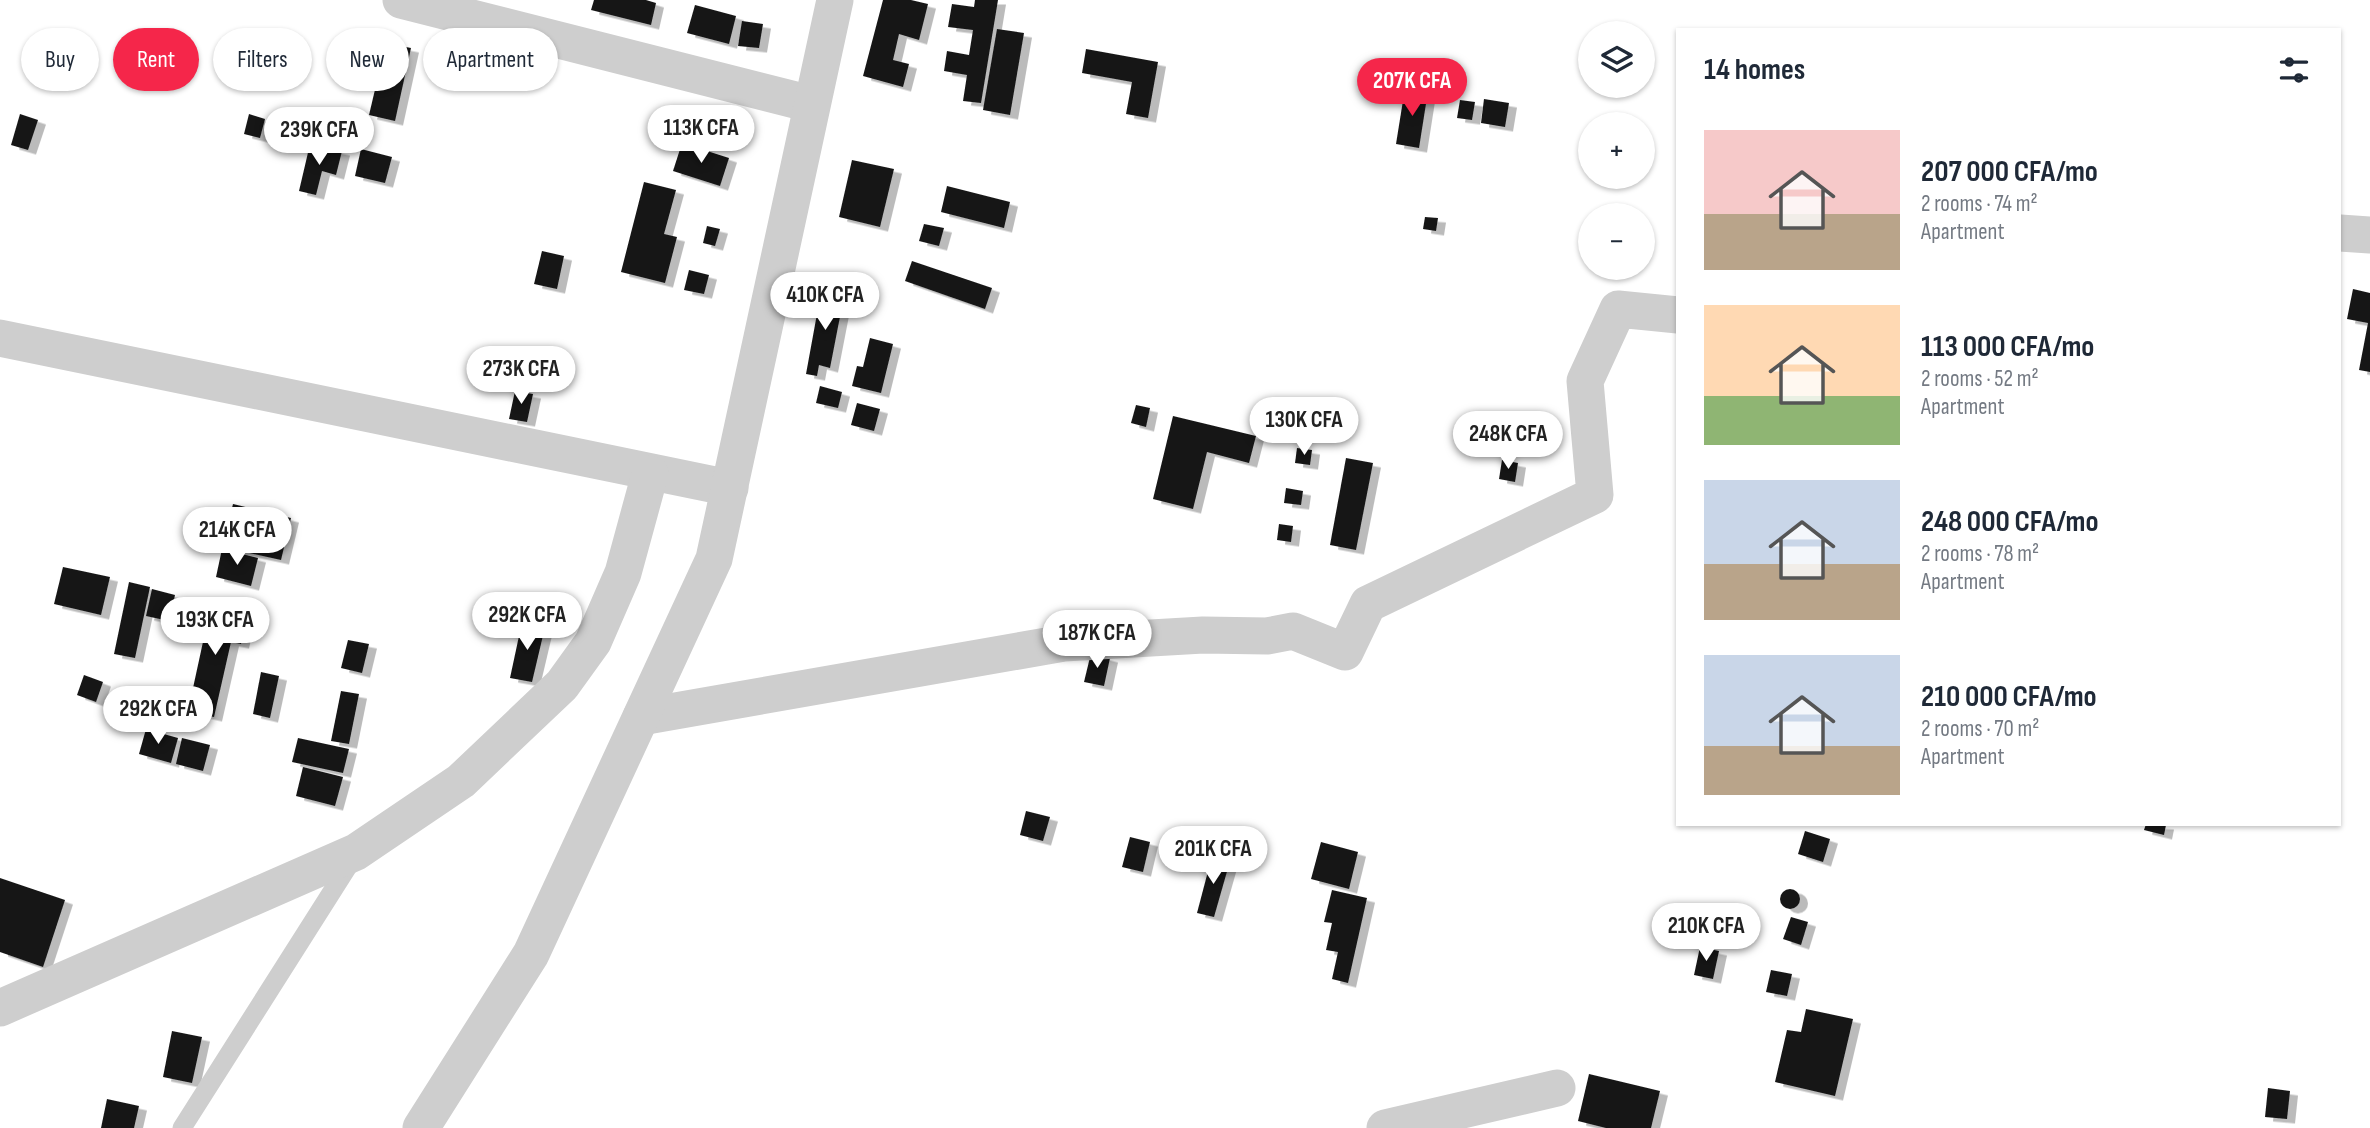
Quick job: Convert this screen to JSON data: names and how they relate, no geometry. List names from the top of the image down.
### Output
{
  "page": {
    "map_buttons": ["+", "−"],
    "chip": [
      "Buy",
      "Rent",
      "Filters",
      "New",
      "Apartment"
    ],
    "heading": "14 homes",
    "price": [
      "207K CFA",
      "113K CFA",
      "239K CFA",
      "410K CFA",
      "273K CFA",
      "130K CFA",
      "248K CFA",
      "214K CFA",
      "292K CFA",
      "193K CFA",
      "187K CFA",
      "292K CFA",
      "201K CFA",
      "210K CFA"
    ],
    "list": [
      {
        "name": "207 000 CFA/mo",
        "note": "2 rooms · 74 m² · Apartment"
      },
      {
        "name": "113 000 CFA/mo",
        "note": "2 rooms · 52 m² · Apartment"
      },
      {
        "name": "248 000 CFA/mo",
        "note": "2 rooms · 78 m² · Apartment"
      },
      {
        "name": "210 000 CFA/mo",
        "note": "2 rooms · 70 m² · Apartment"
      }
    ]
  }
}
